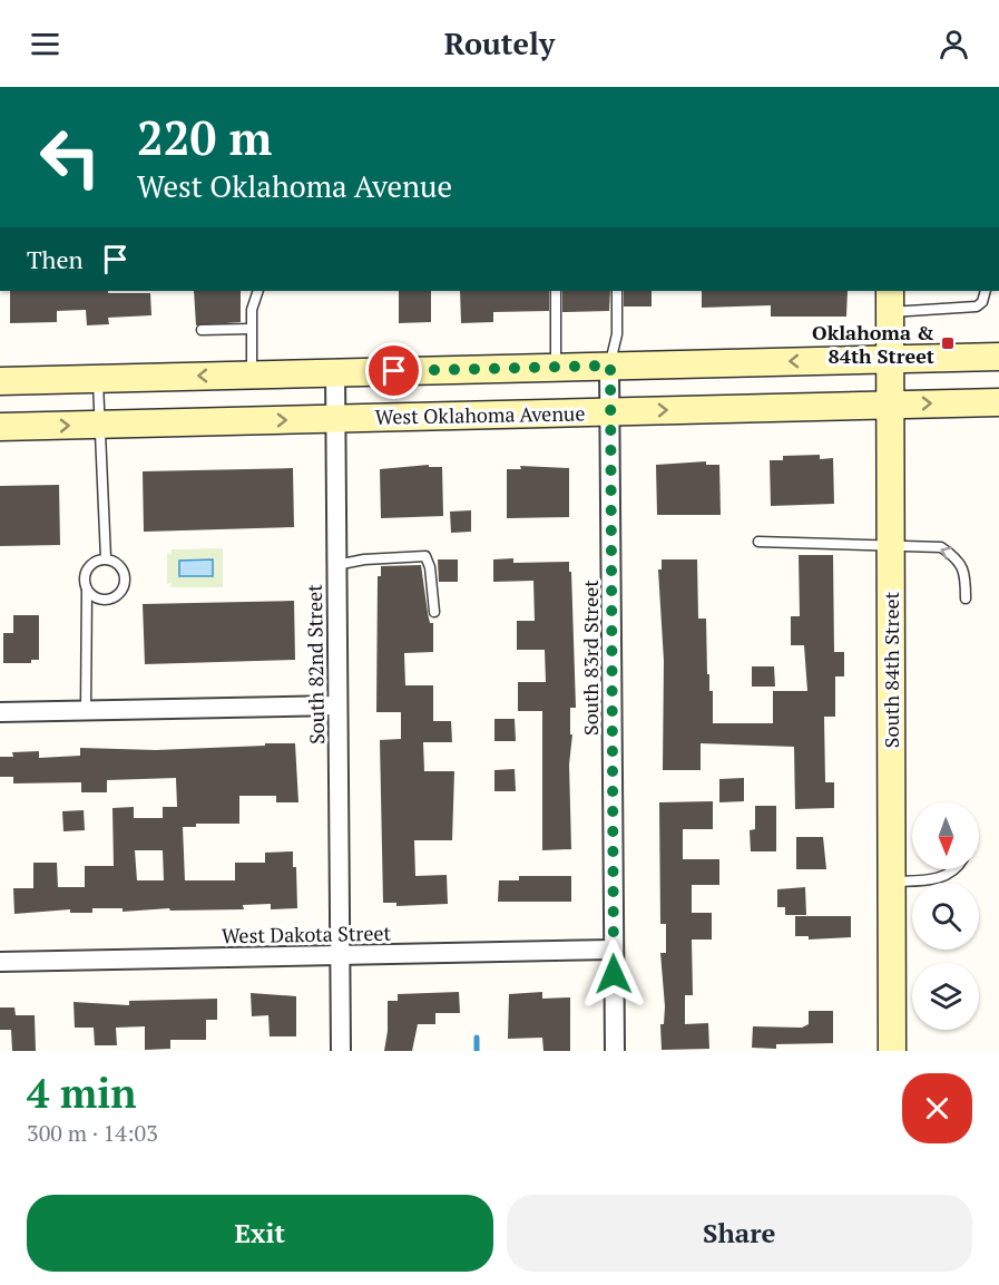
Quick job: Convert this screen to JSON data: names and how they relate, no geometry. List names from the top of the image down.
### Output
{
  "streets": {
    "main road": ["West Oklahoma Avenue", "South 84th Street"],
    "street": ["South 83rd Street", "South 82nd Street", "West Dakota Street"]
  },
  "crossings": [
    ["West Oklahoma Avenue", "South 83rd Street"],
    ["West Oklahoma Avenue", "South 82nd Street"],
    ["West Oklahoma Avenue", "South 84th Street"],
    ["South 83rd Street", "West Dakota Street"],
    ["South 82nd Street", "West Dakota Street"]
  ],
  "places": {
    "transit": ["Oklahoma & 84th Street"]
  },
  "north": "bottom",
  "page": {
    "header": "Routely",
    "turn": ["220 m", "West Oklahoma Avenue"],
    "then": "Then",
    "heading": ["4 min", "300 m · 14:03"],
    "buttons": ["Exit", "Share"]
  }
}
